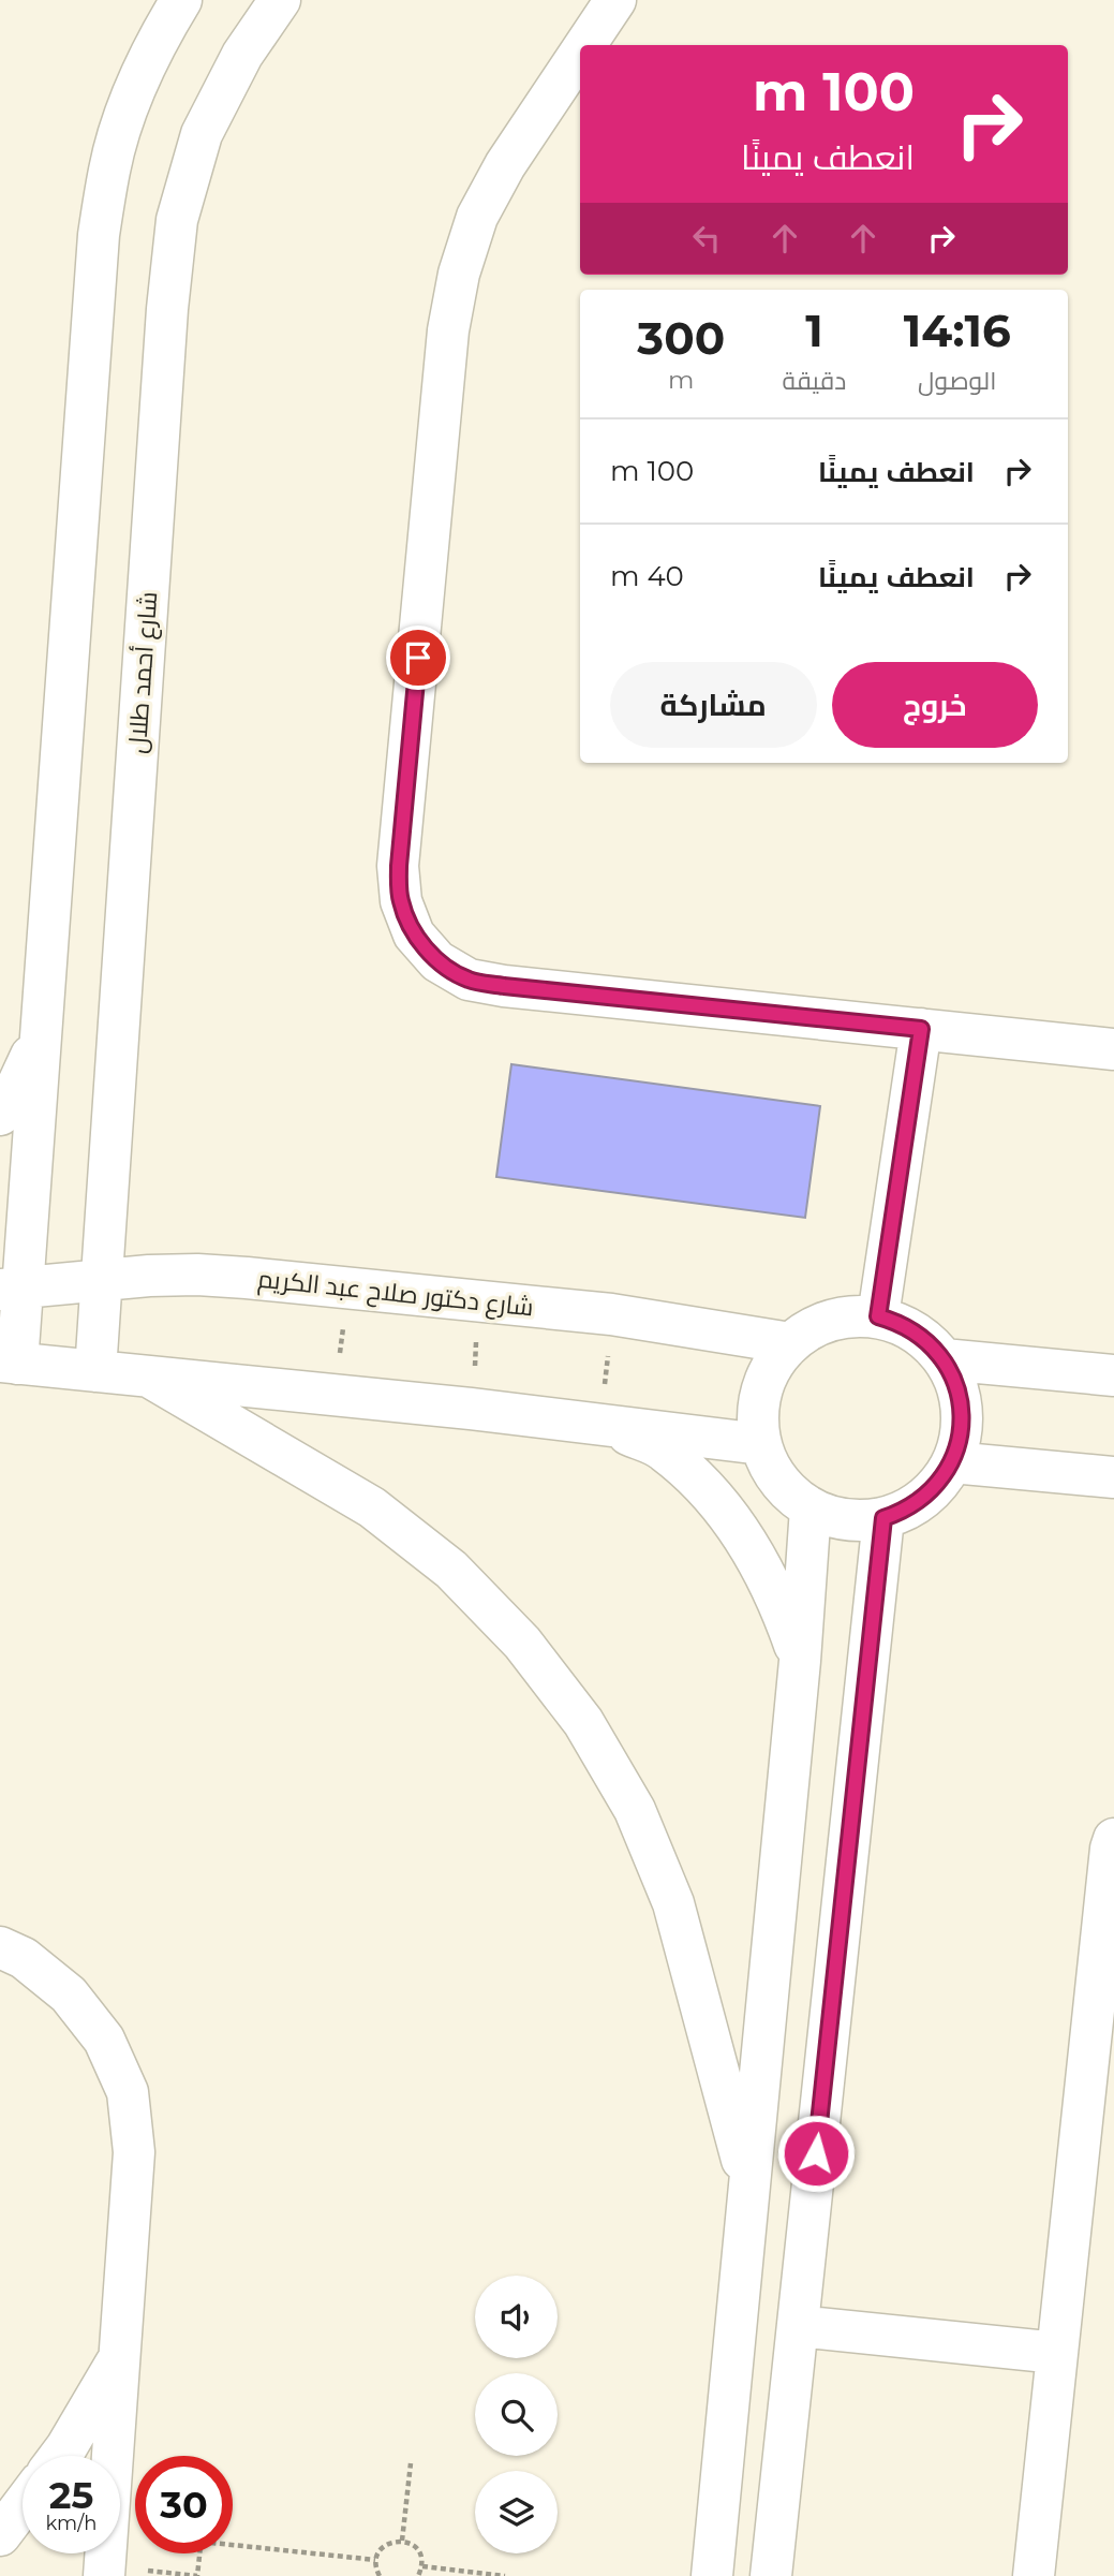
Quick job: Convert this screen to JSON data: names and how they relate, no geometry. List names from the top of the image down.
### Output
{
  "streets": {
    "street": ["شارع أحمد طلال", "شارع دكتور صلاح عبد الكريم"]
  },
  "crossings": [
    ["شارع أحمد طلال", "شارع دكتور صلاح عبد الكريم"]
  ],
  "page": {
    "turn": ["100 m", "انعطف يمينًا"],
    "eta": [
      "14:16",
      "الوصول",
      "1",
      "دقيقة",
      "300",
      "m"
    ],
    "list": [
      {
        "name": "انعطف يمينًا",
        "value": "100 m"
      },
      {
        "name": "انعطف يمينًا",
        "value": "40 m"
      }
    ],
    "buttons": ["خروج", "مشاركة"],
    "speed": "25 km/h",
    "limit": "30"
  }
}
